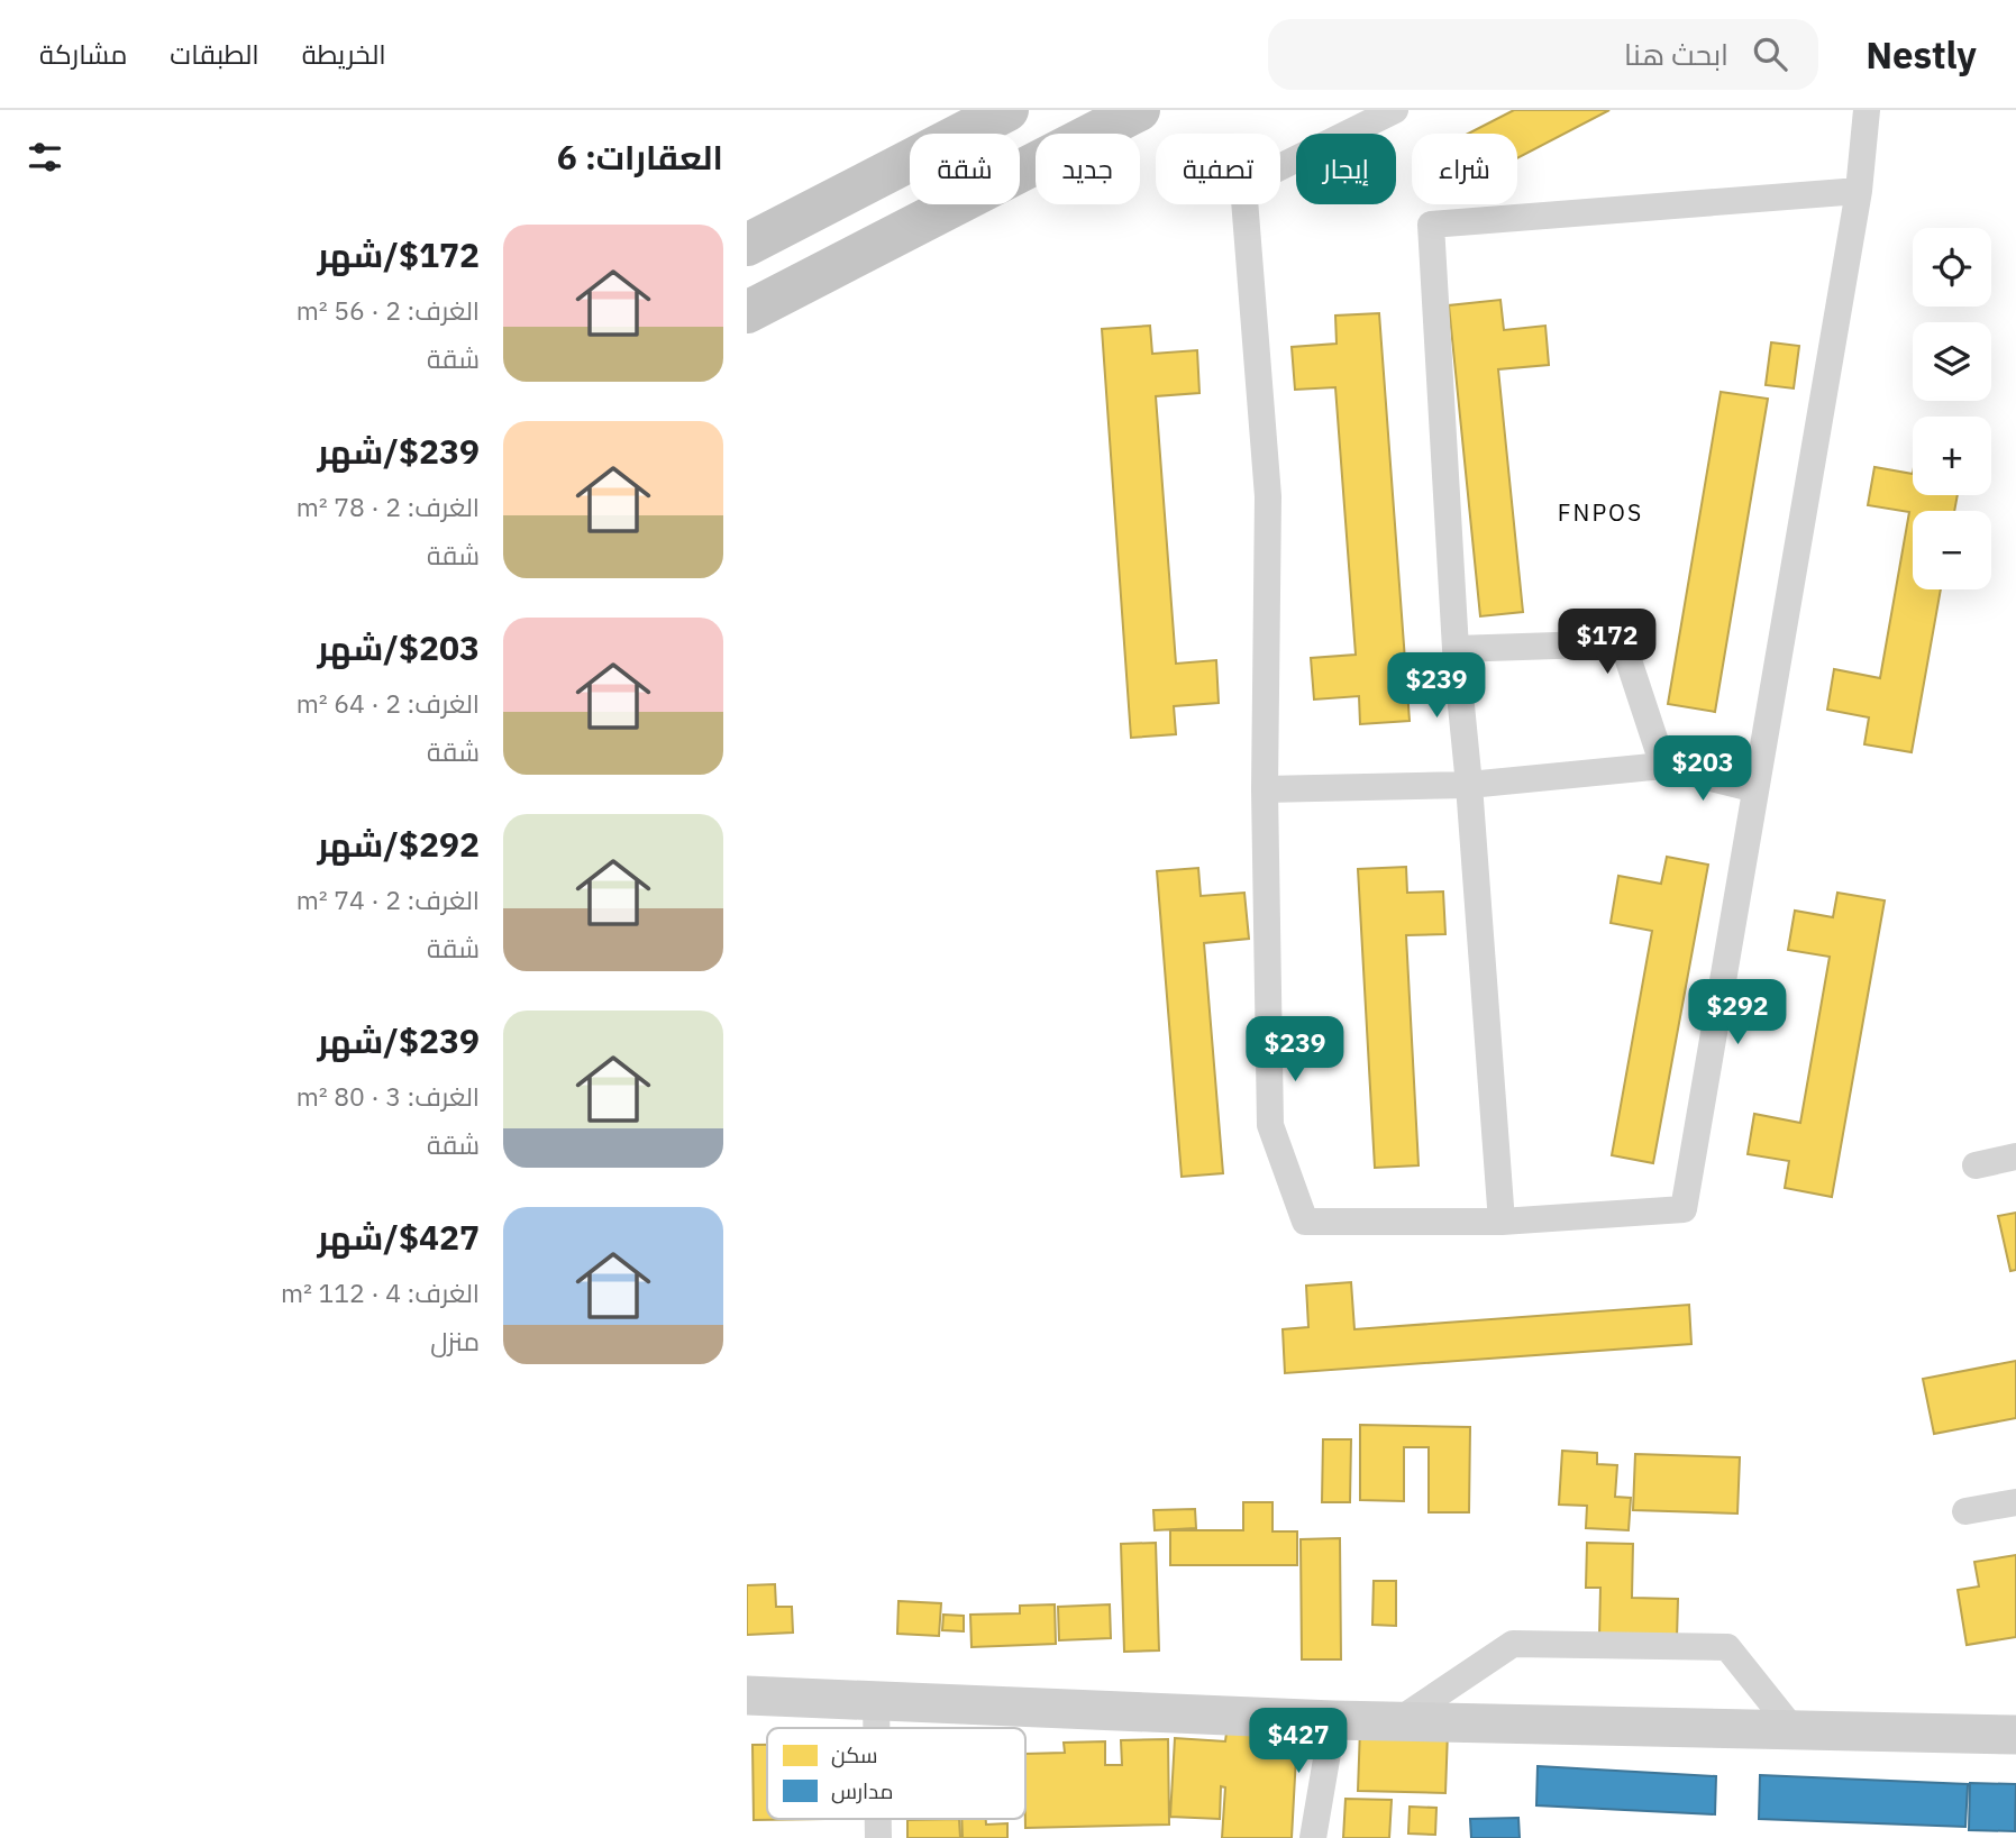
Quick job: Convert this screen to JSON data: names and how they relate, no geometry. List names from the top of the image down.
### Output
{
  "districts": ["FNPOS"],
  "legend": ["سكن", "مدارس"],
  "page": {
    "header": "Nestly",
    "search": "ابحث هنا",
    "nav": ["الخريطة", "الطبقات", "مشاركة"],
    "heading": "العقارات: 6",
    "chip": [
      "شراء",
      "إيجار",
      "تصفية",
      "جديد",
      "شقة"
    ],
    "list": [
      {
        "name": "$172/شهر",
        "note": "الغرف: 2 · 56 m² · شقة"
      },
      {
        "name": "$239/شهر",
        "note": "الغرف: 2 · 78 m² · شقة"
      },
      {
        "name": "$203/شهر",
        "note": "الغرف: 2 · 64 m² · شقة"
      },
      {
        "name": "$292/شهر",
        "note": "الغرف: 2 · 74 m² · شقة"
      },
      {
        "name": "$239/شهر",
        "note": "الغرف: 3 · 80 m² · شقة"
      },
      {
        "name": "$427/شهر",
        "note": "الغرف: 4 · 112 m² · منزل"
      }
    ],
    "map_buttons": ["+", "−"],
    "price": [
      "$172",
      "$239",
      "$203",
      "$292",
      "$239",
      "$427"
    ]
  }
}
